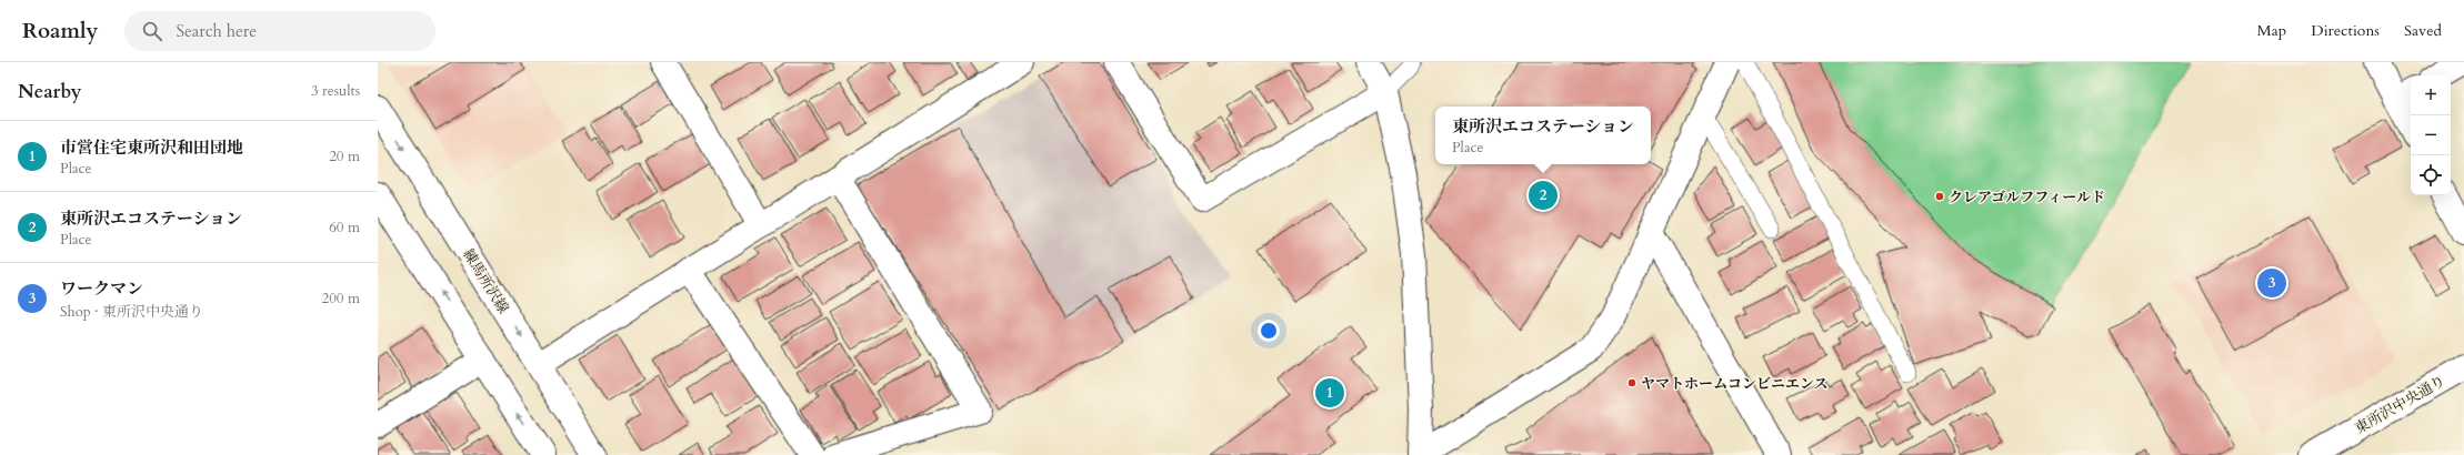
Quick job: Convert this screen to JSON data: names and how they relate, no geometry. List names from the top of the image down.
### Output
{
  "streets": {
    "street": ["練馬所沢線", "東所沢中央通り"]
  },
  "places": ["クレアゴルフフィールド", "ヤマトホームコンビニエンス"],
  "page": {
    "header": "Roamly",
    "search": "Search here",
    "nav": ["Map", "Directions", "Saved"],
    "heading": ["Nearby", "3 results"],
    "map_buttons": ["+", "−"],
    "popup": ["東所沢エコステーション", "Place"],
    "list": [
      {
        "mark": "1",
        "name": "市営住宅東所沢和田団地",
        "note": "Place",
        "value": "20 m"
      },
      {
        "mark": "2",
        "name": "東所沢エコステーション",
        "note": "Place",
        "value": "60 m"
      },
      {
        "mark": "3",
        "name": "ワークマン",
        "note": "Shop · 東所沢中央通り",
        "value": "200 m"
      }
    ],
    "pins": ["2", "3", "1"]
  }
}
